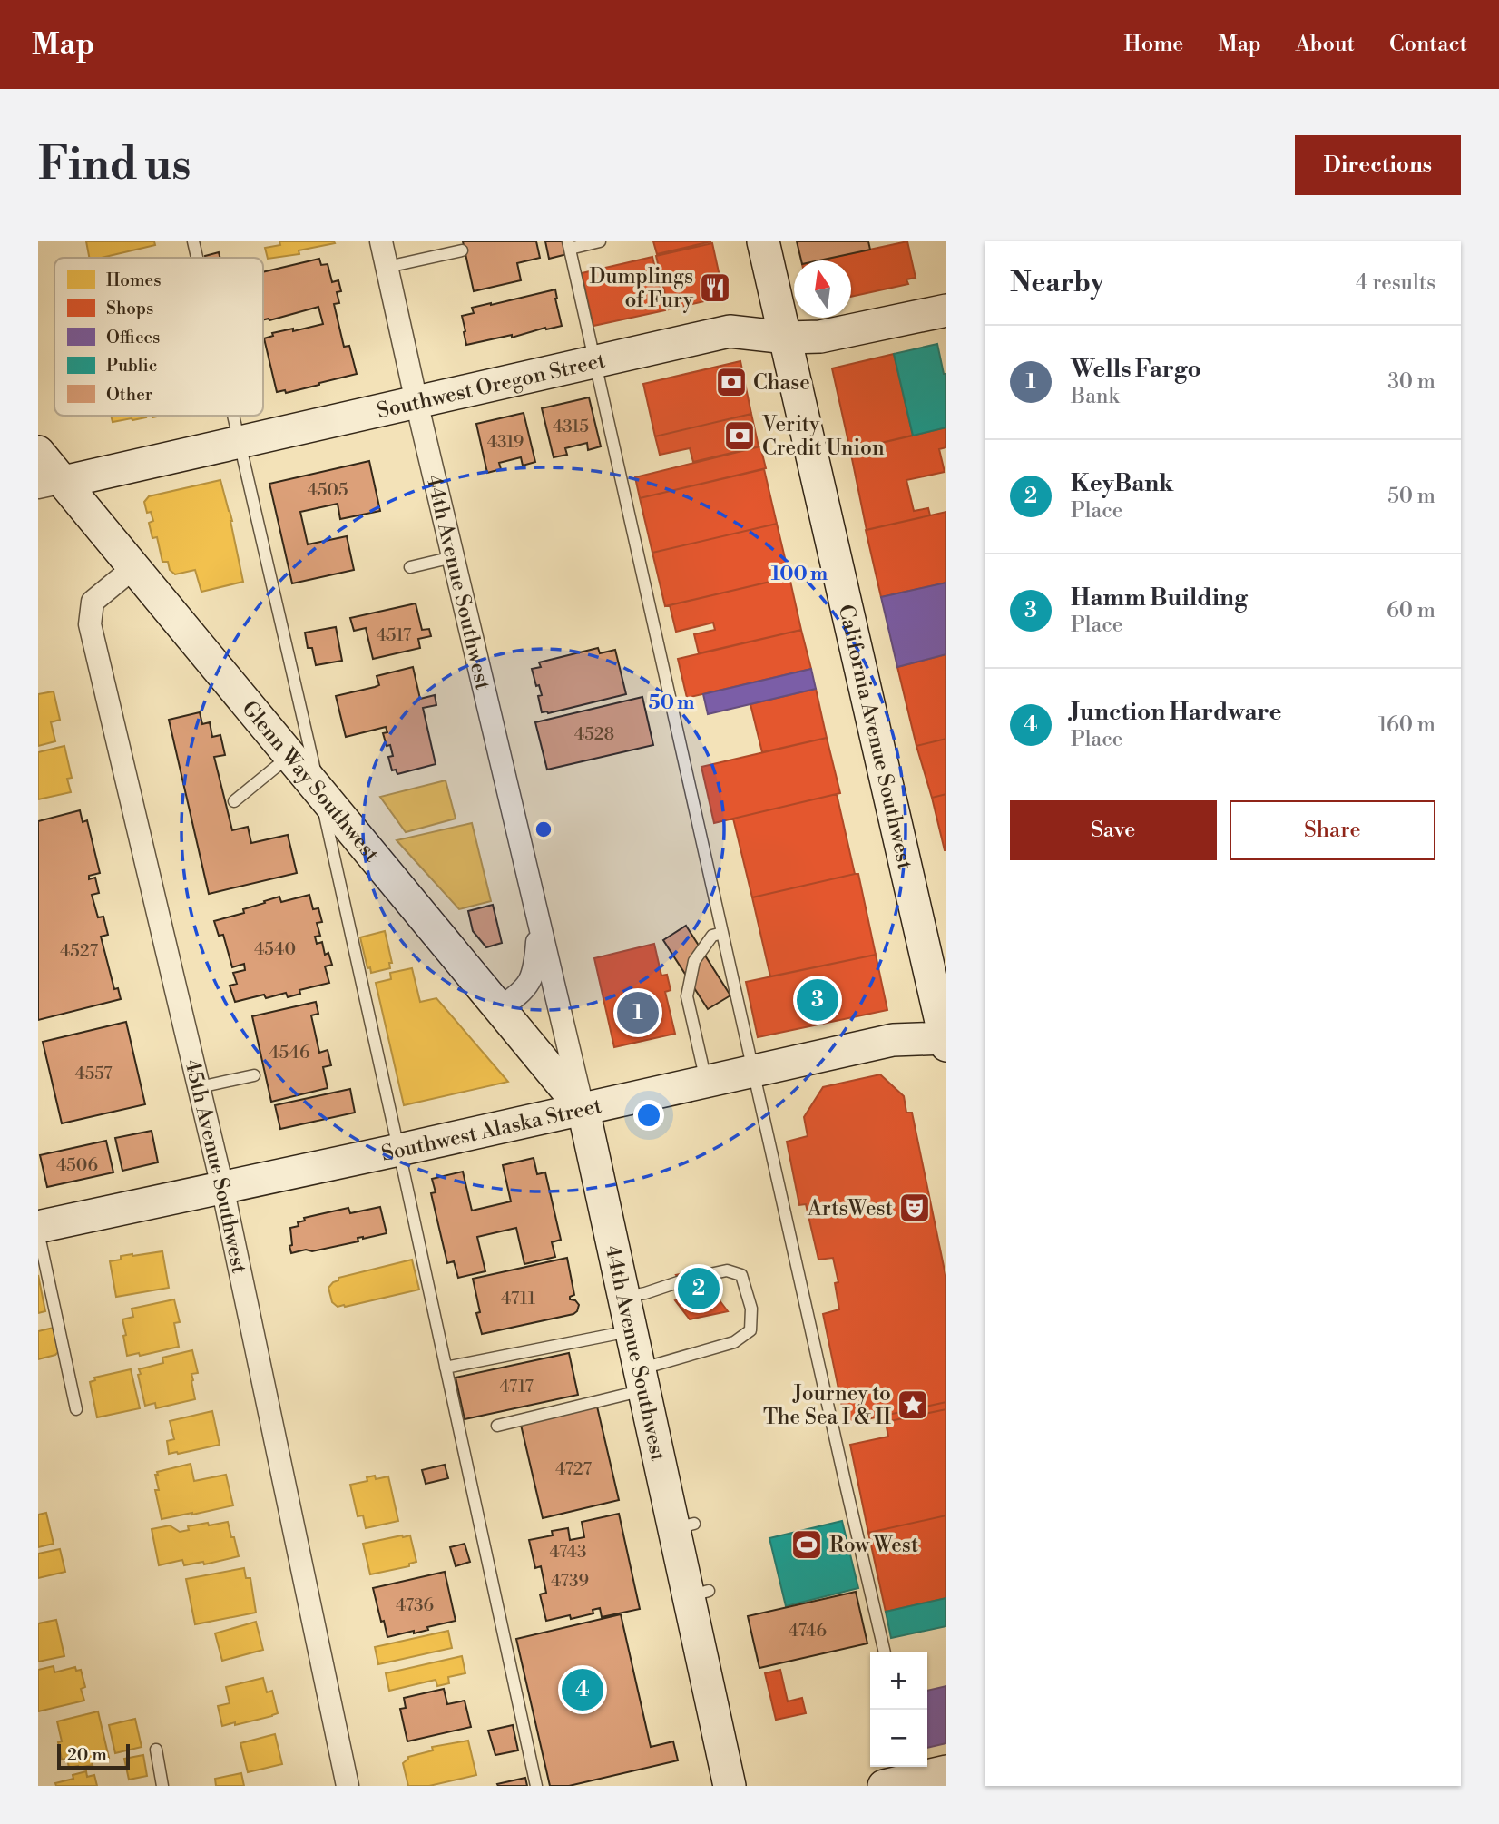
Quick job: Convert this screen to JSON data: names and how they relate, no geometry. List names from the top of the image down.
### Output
{
  "streets": {
    "street": [
      "Southwest Oregon Street",
      "44th Avenue Southwest",
      "California Avenue Southwest",
      "Glenn Way Southwest",
      "Southwest Alaska Street",
      "45th Avenue Southwest"
    ]
  },
  "crossings": [
    ["Southwest Oregon Street", "44th Avenue Southwest"],
    ["Southwest Oregon Street", "California Avenue Southwest"],
    ["Southwest Oregon Street", "Glenn Way Southwest"],
    ["44th Avenue Southwest", "Glenn Way Southwest"],
    ["44th Avenue Southwest", "Southwest Alaska Street"],
    ["California Avenue Southwest", "Southwest Alaska Street"],
    ["Glenn Way Southwest", "Southwest Alaska Street"],
    ["Glenn Way Southwest", "45th Avenue Southwest"],
    ["Southwest Alaska Street", "45th Avenue Southwest"]
  ],
  "places": {
    "restaurant": ["Dumplings of Fury"],
    "bank": ["Chase", "Verity Credit Union"],
    "theatre": ["ArtsWest"],
    "place": ["Journey to The Sea I & II"],
    "sports": ["Row West"]
  },
  "house_numbers": [
    "4315",
    "4319",
    "4505",
    "4517",
    "4528",
    "4540",
    "4527",
    "4546",
    "4557",
    "4506",
    "4711",
    "4717",
    "4727",
    "4743",
    "4739",
    "4736",
    "4746"
  ],
  "legend": [
    "Homes",
    "Shops",
    "Offices",
    "Public",
    "Other"
  ],
  "scale_bar": "20 m",
  "north": "top",
  "page": {
    "header": "Map",
    "nav": [
      "Home",
      "Map",
      "About",
      "Contact"
    ],
    "buttons": [
      "Directions",
      ["Save", "Share"]
    ],
    "title": "Find us",
    "heading": ["Nearby", "4 results"],
    "list": [
      {
        "mark": "1",
        "name": "Wells Fargo",
        "note": "Bank",
        "value": "30 m"
      },
      {
        "mark": "2",
        "name": "KeyBank",
        "note": "Place",
        "value": "50 m"
      },
      {
        "mark": "3",
        "name": "Hamm Building",
        "note": "Place",
        "value": "60 m"
      },
      {
        "mark": "4",
        "name": "Junction Hardware",
        "note": "Place",
        "value": "160 m"
      }
    ],
    "pins": [
      "3",
      "1",
      "2",
      "4"
    ],
    "map_buttons": ["+", "−"],
    "scale": "20 m"
  },
  "rings": ["100 m", "50 m"]
}
